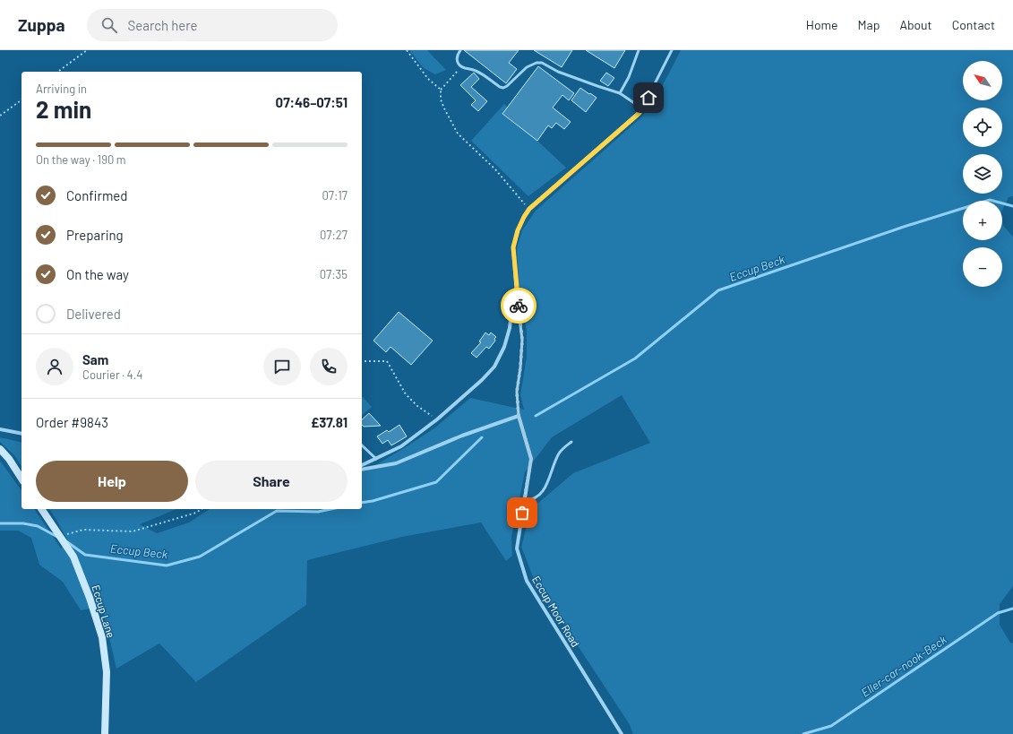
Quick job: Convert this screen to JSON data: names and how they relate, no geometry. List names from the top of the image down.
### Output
{
  "streets": {
    "street": ["Eccup Lane", "Eccup Moor Road"]
  },
  "water": ["Eccup Beck", "Eller-car-nook-Beck"],
  "north": "top left",
  "page": {
    "header": "Zuppa",
    "search": "Search here",
    "nav": [
      "Home",
      "Map",
      "About",
      "Contact"
    ],
    "map_buttons": ["+", "−"],
    "heading": ["2 min", "Arriving in", "07:46–07:51"],
    "panel": [
      "Sam",
      "Courier · 4.4",
      "Order #9843",
      "£37.81"
    ],
    "bar": "On the way · 190 m",
    "list": [
      ["Confirmed", "07:17"],
      ["Preparing", "07:27"],
      ["On the way", "07:35"],
      "Delivered"
    ],
    "buttons": ["Help", "Share"]
  }
}
